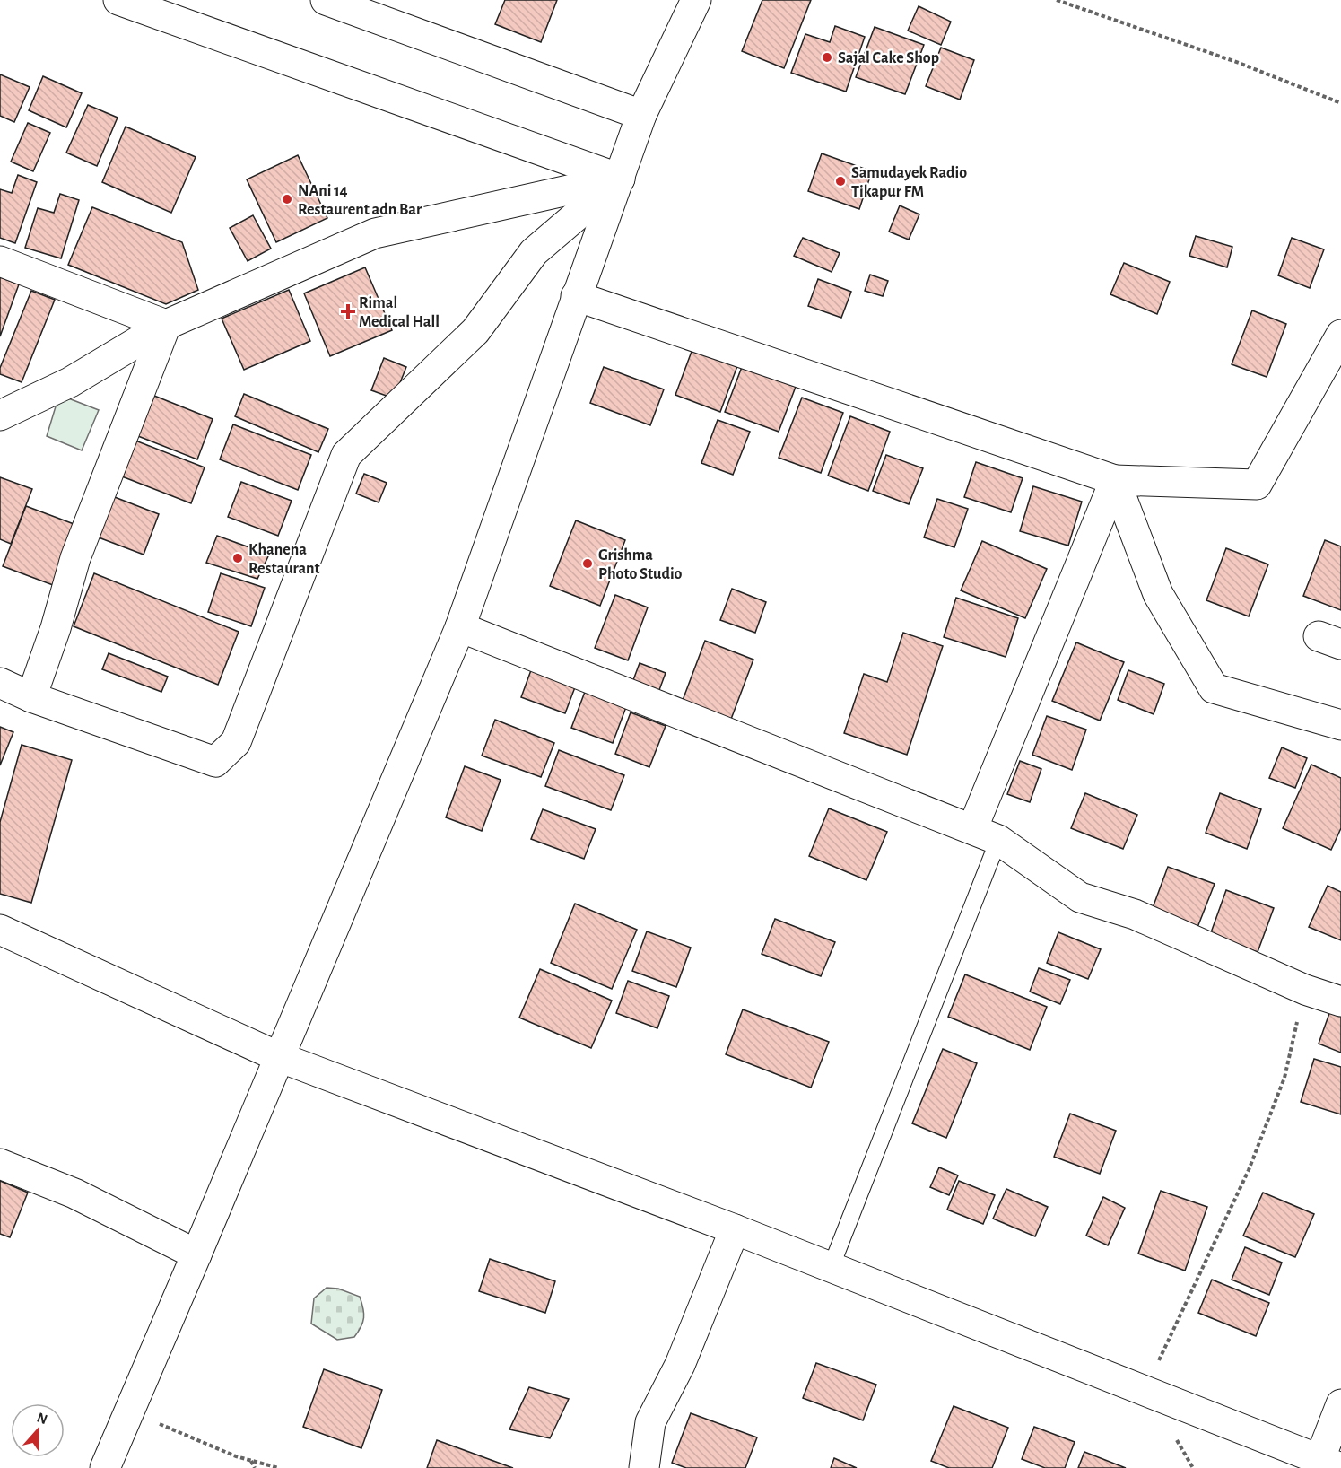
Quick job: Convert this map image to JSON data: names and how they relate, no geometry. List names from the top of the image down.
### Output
{
  "places": {
    "other": [
      "Sajal Cake Shop",
      "Samudayek Radio Tikapur FM",
      "NAni 14 Restaurent adn Bar",
      "Khanena Restaurant",
      "Grishma Photo Studio"
    ],
    "health": ["Rimal Medical Hall"]
  },
  "north": "top"
}
